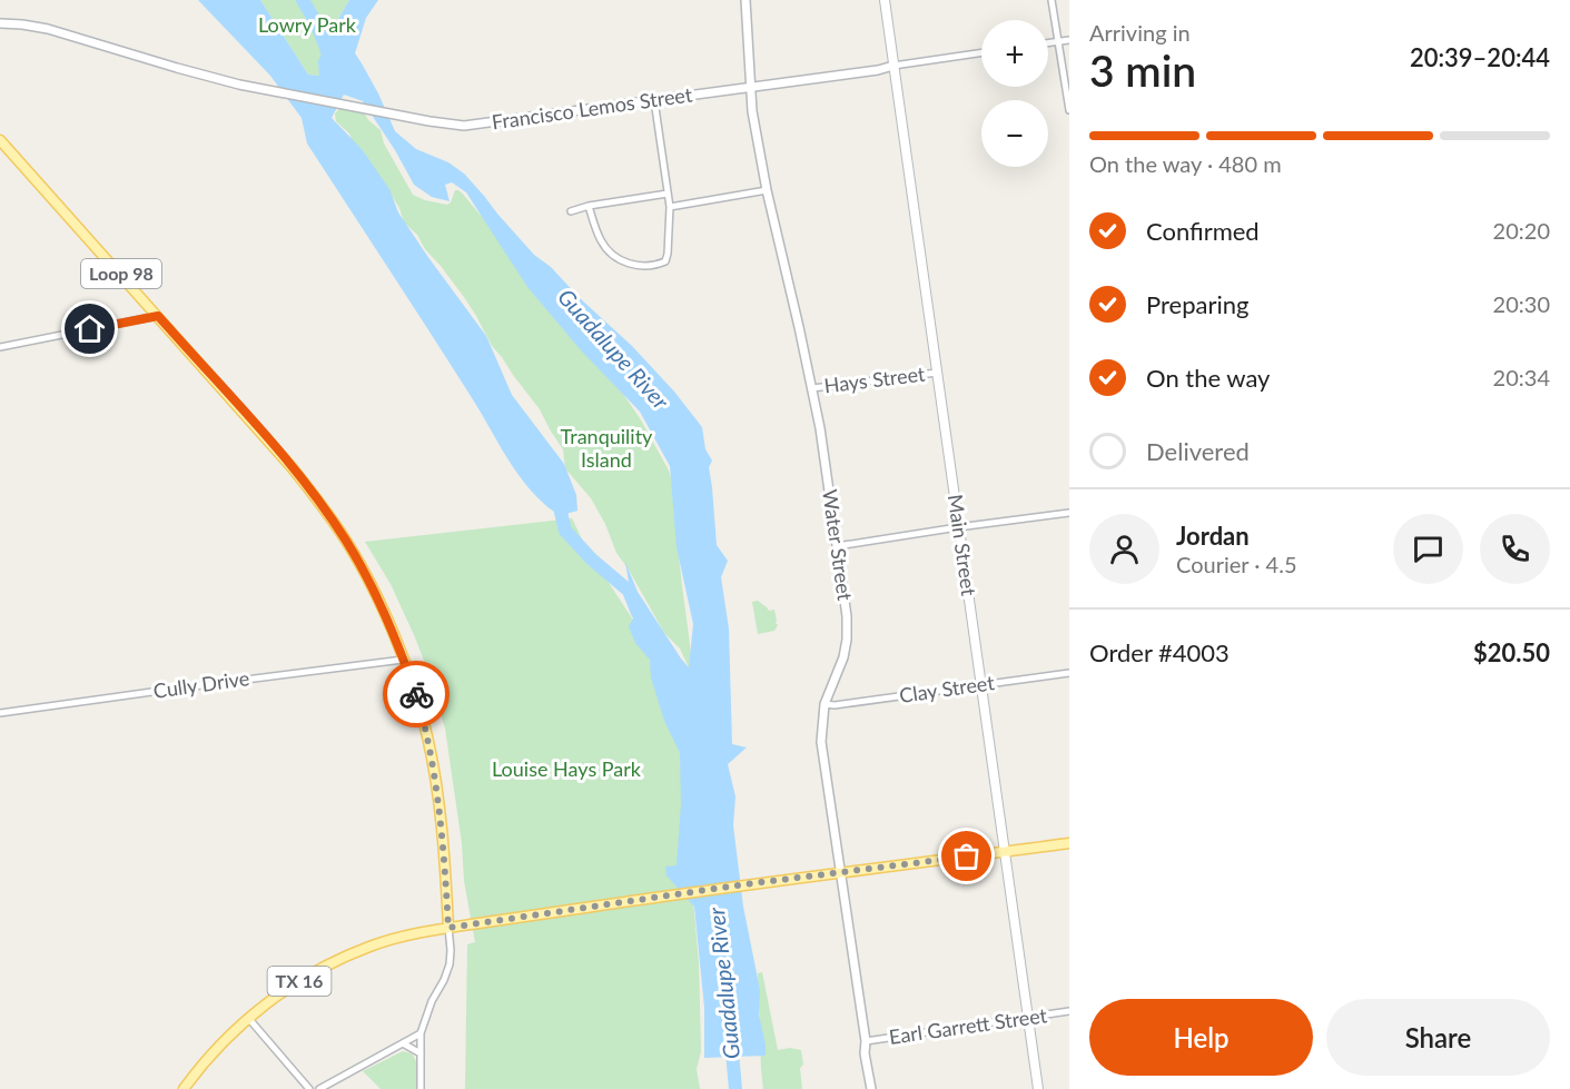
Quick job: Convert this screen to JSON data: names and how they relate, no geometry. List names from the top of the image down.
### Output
{
  "streets": {
    "main road": ["Loop 98", "Main Street", "TX 16"],
    "street": [
      "Francisco Lemos Street",
      "Hays Street",
      "Water Street",
      "Cully Drive",
      "Clay Street",
      "Earl Garrett Street"
    ]
  },
  "crossings": [
    ["Francisco Lemos Street", "Water Street"],
    ["Francisco Lemos Street", "Main Street"],
    ["Loop 98", "Cully Drive"],
    ["Loop 98", "TX 16"],
    ["Hays Street", "Water Street"],
    ["Hays Street", "Main Street"],
    ["Water Street", "Clay Street"],
    ["Water Street", "TX 16"],
    ["Water Street", "Earl Garrett Street"],
    ["Main Street", "Clay Street"],
    ["Main Street", "TX 16"],
    ["Main Street", "Earl Garrett Street"]
  ],
  "water": ["Guadalupe River"],
  "parks": ["Lowry Park", "Tranquility Island", "Louise Hays Park"],
  "page": {
    "heading": ["3 min", "Arriving in", "20:39–20:44"],
    "panel": [
      "Jordan",
      "Courier · 4.5",
      "Order #4003",
      "$20.50"
    ],
    "map_buttons": ["+", "−"],
    "bar": "On the way · 480 m",
    "list": [
      ["Confirmed", "20:20"],
      ["Preparing", "20:30"],
      ["On the way", "20:34"],
      "Delivered"
    ],
    "buttons": ["Help", "Share"]
  }
}
